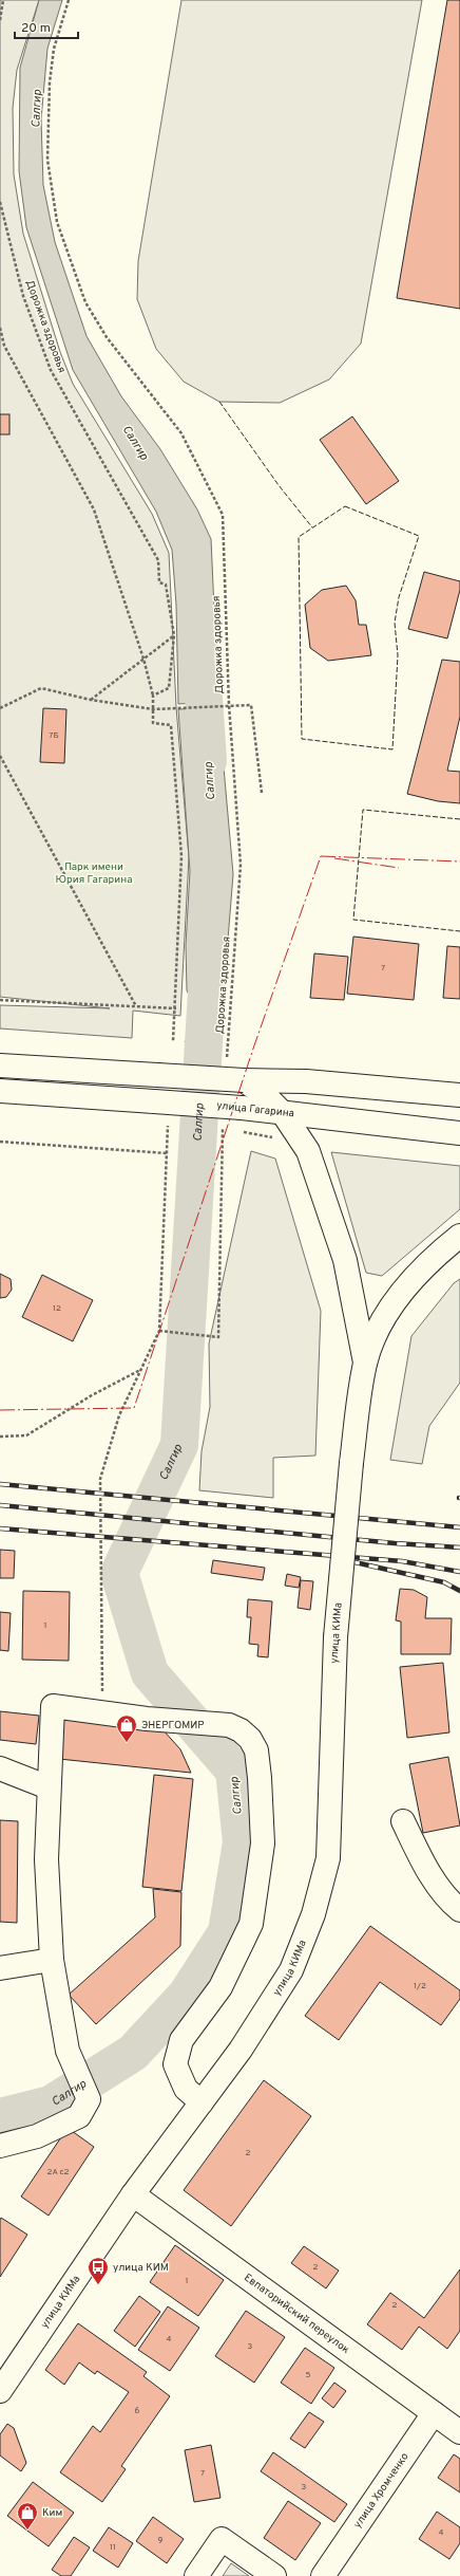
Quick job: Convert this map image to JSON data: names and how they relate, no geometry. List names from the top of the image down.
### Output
{
  "streets": {
    "main road": [
      "улица Гагарина",
      "улица КИМа",
      "Евпаторийский переулок",
      "улица Хромченко"
    ],
    "path": ["Дорожка здоровья"]
  },
  "crossings": [
    ["улица КИМа", "Евпаторийский переулок"],
    ["Евпаторийский переулок", "улица Хромченко"]
  ],
  "water": ["Салгир"],
  "parks": ["Парк имени Юрия Гагарина"],
  "places": {
    "shop": ["ЭНЕРГОМИР", "Ким"],
    "bus stop": ["улица КИМ"]
  },
  "house_numbers": [
    "7Б",
    "7",
    "12",
    "1",
    "1/2",
    "2",
    "2А с2",
    "2",
    "1",
    "2",
    "4",
    "3",
    "5",
    "6",
    "7",
    "3",
    "4",
    "9",
    "11"
  ],
  "scale_bar": "20 m"
}
